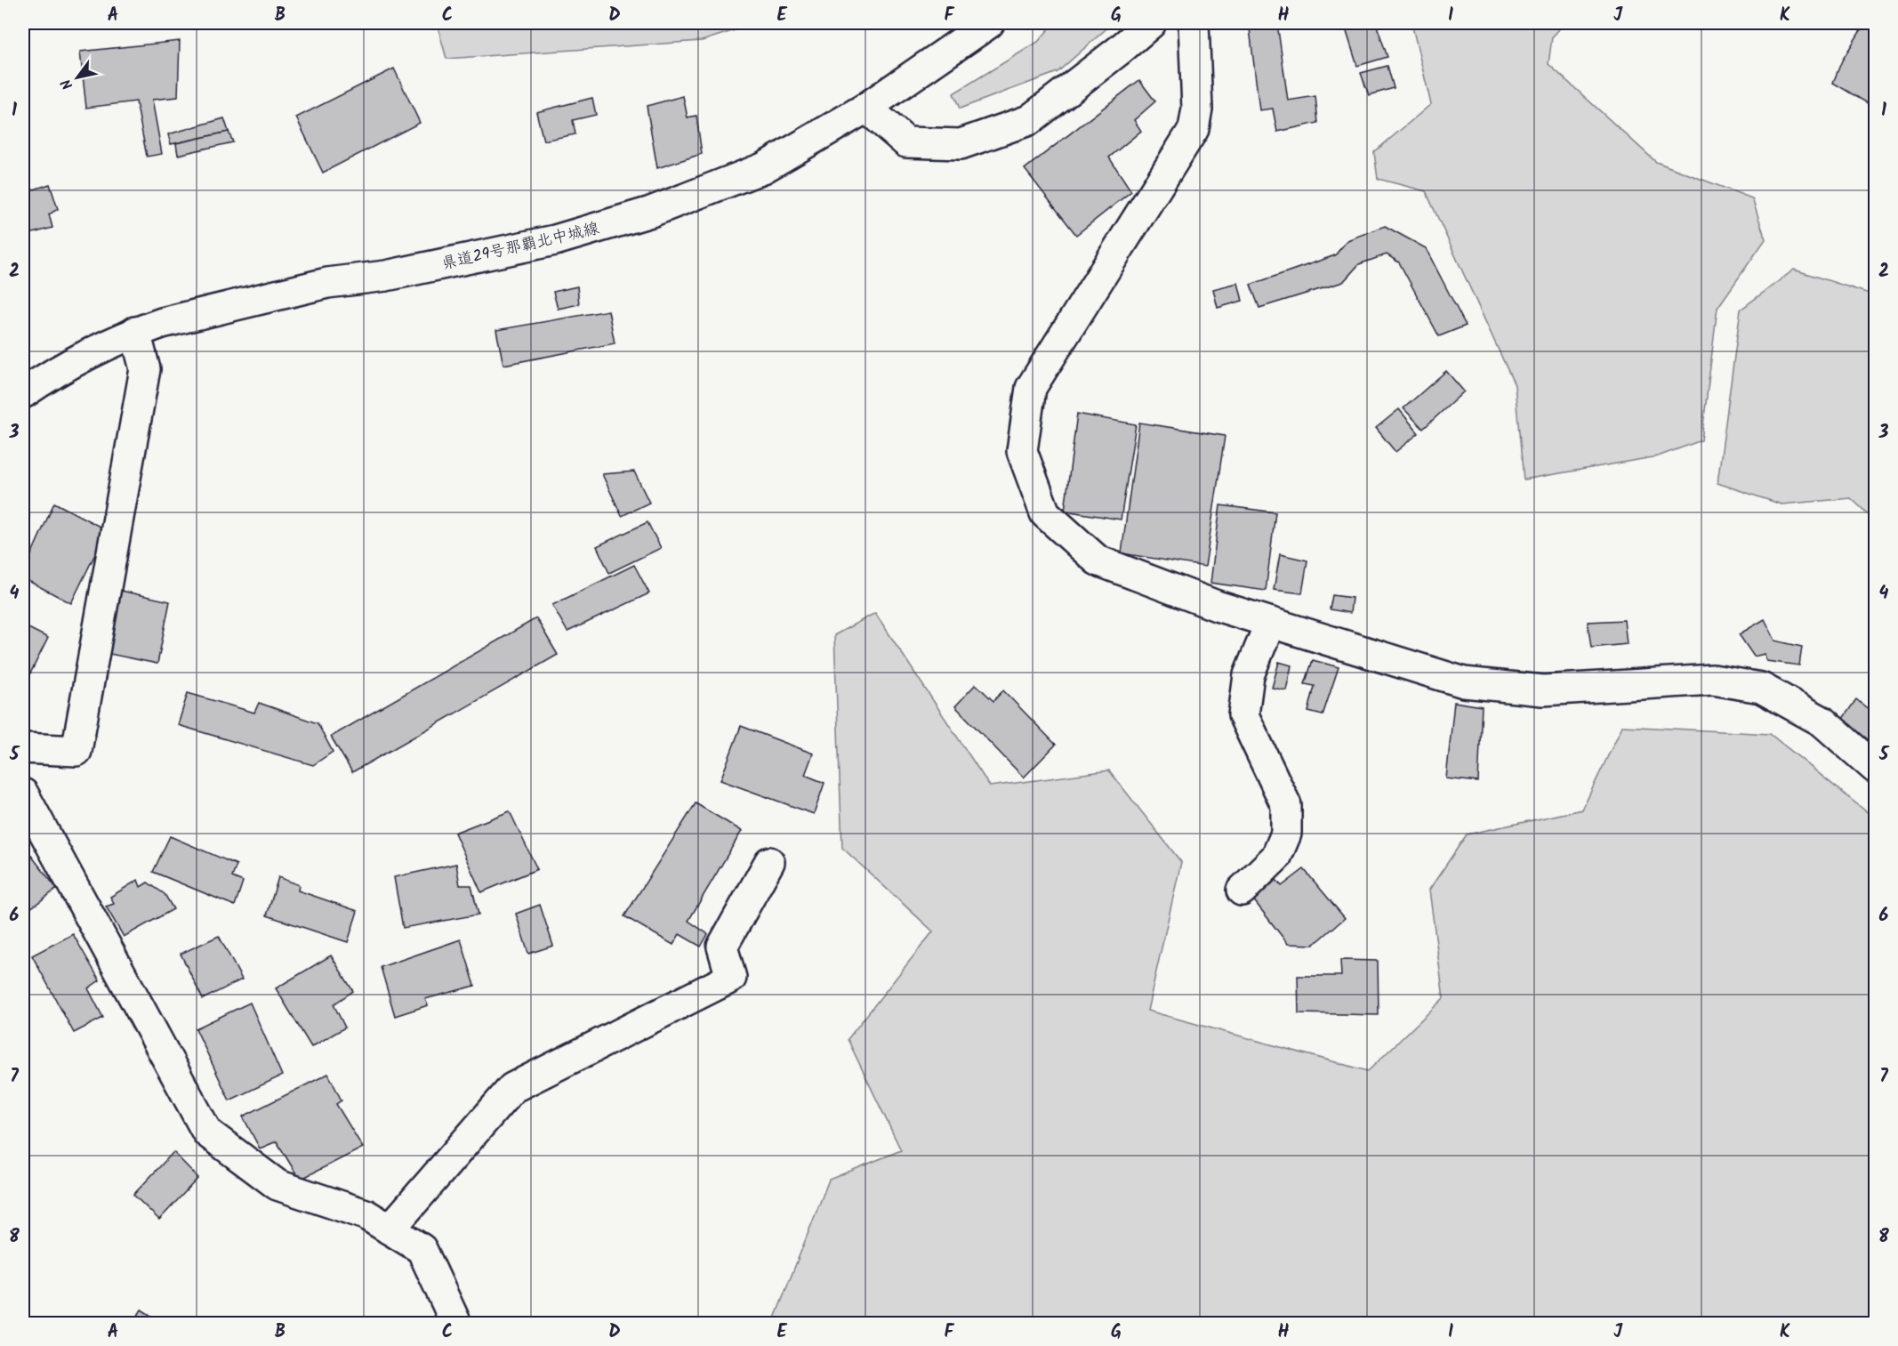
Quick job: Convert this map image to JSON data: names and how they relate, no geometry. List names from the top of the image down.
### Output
{
  "streets": {
    "street": ["県道29号那覇北中城線"]
  },
  "north": "bottom left",
  "grid": {
    "columns": [
      "A",
      "B",
      "C",
      "D",
      "E",
      "F",
      "G",
      "H",
      "I",
      "J",
      "K"
    ],
    "rows": [
      "1",
      "2",
      "3",
      "4",
      "5",
      "6",
      "7",
      "8"
    ]
  }
}
